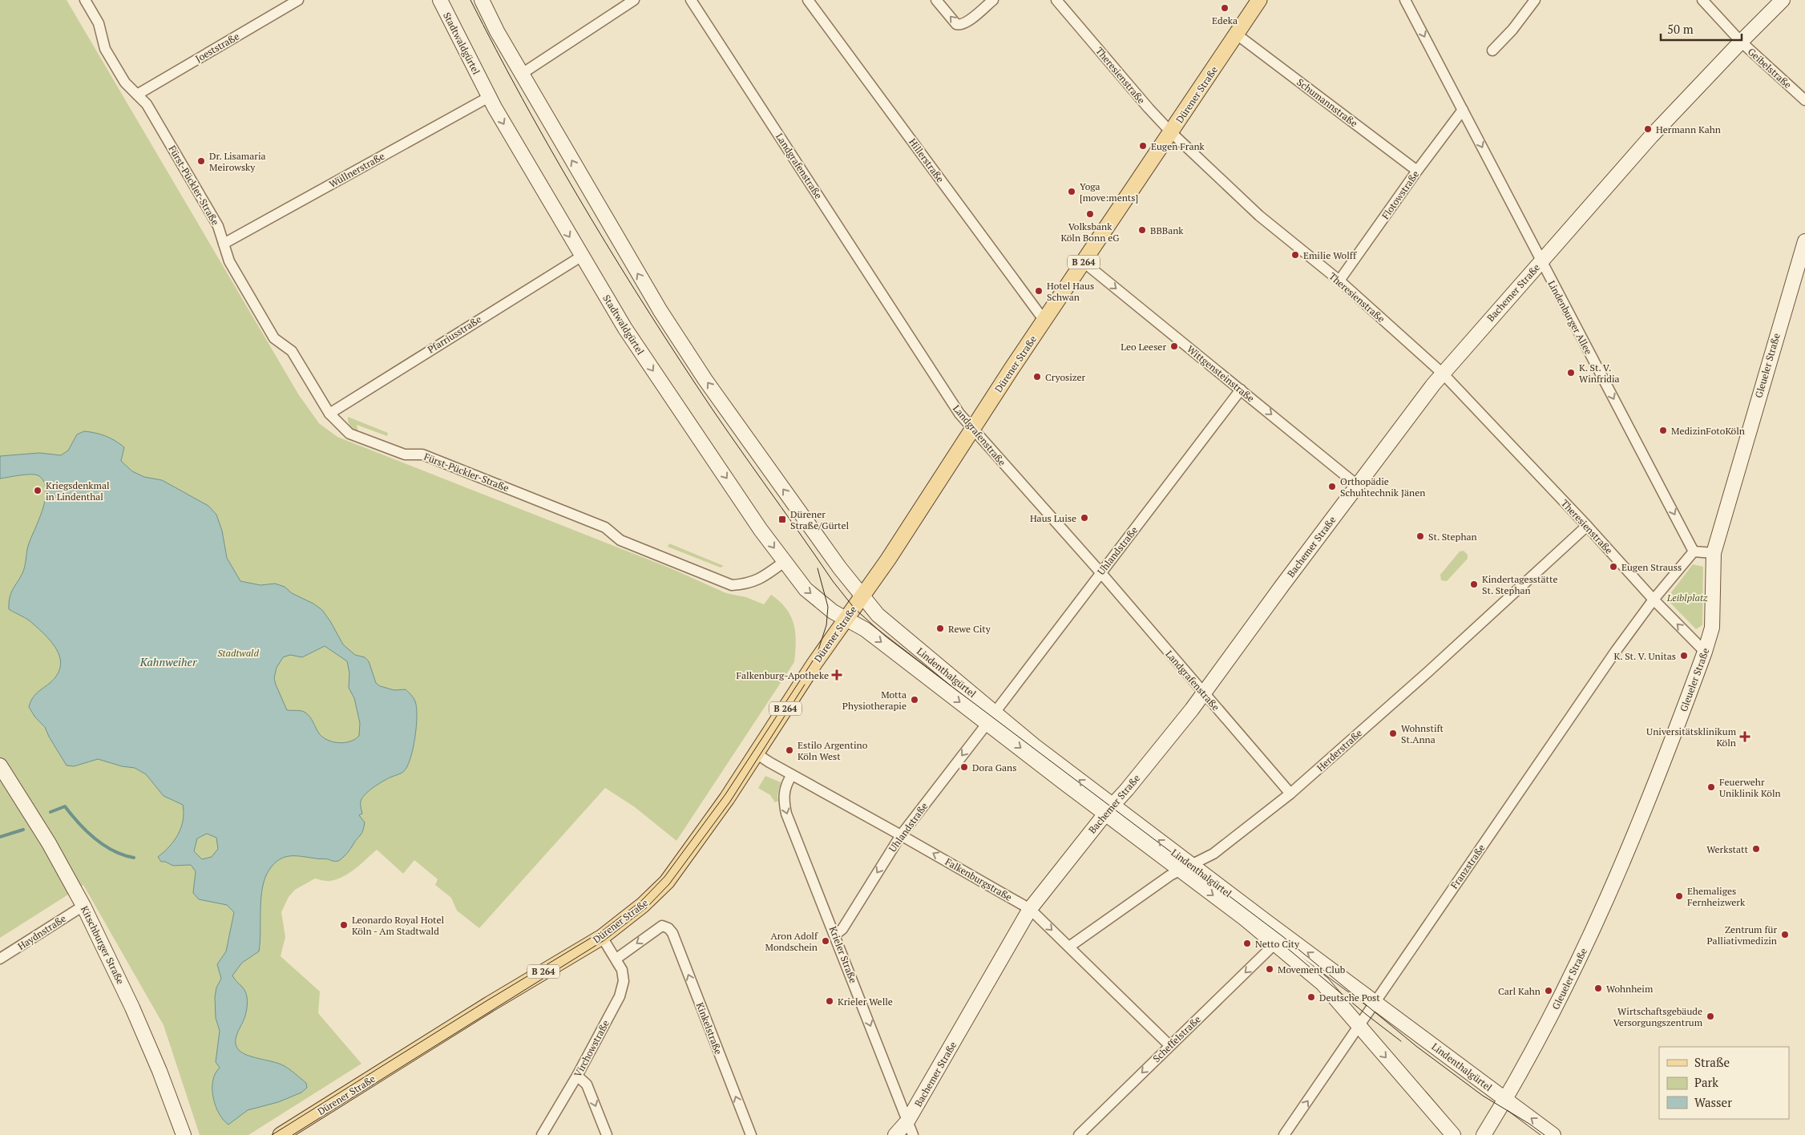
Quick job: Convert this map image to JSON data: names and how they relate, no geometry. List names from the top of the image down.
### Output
{
  "streets": {
    "main road": [
      "Stadtwaldgürtel",
      "Dürener Straße",
      "B 264",
      "Bachemer Straße",
      "Gleueler Straße",
      "Lindenthalgürtel",
      "Kitschburger Straße"
    ],
    "street": [
      "Joeststraße",
      "Geibelstraße",
      "Theresienstraße",
      "Schumannstraße",
      "Hillerstraße",
      "Landgrafenstraße",
      "Wüllnerstraße",
      "Fürst-Pückler-Straße",
      "Flotowstraße",
      "Lindenburger Allee",
      "Pfarriusstraße",
      "Wittgensteinstraße",
      "Uhlandstraße",
      "Herderstraße",
      "Franzstraße",
      "Falkenburgstraße",
      "Haydnstraße",
      "Krieler Straße",
      "Kinkelstraße",
      "Scheffelstraße",
      "Virchowstraße"
    ]
  },
  "crossings": [
    ["Stadtwaldgürtel", "Dürener Straße"],
    ["Stadtwaldgürtel", "Wüllnerstraße"],
    ["Stadtwaldgürtel", "Fürst-Pückler-Straße"],
    ["Stadtwaldgürtel", "Pfarriusstraße"],
    ["Stadtwaldgürtel", "Lindenthalgürtel"],
    ["Joeststraße", "Fürst-Pückler-Straße"],
    ["Geibelstraße", "Bachemer Straße"],
    ["Theresienstraße", "Dürener Straße"],
    ["Theresienstraße", "Flotowstraße"],
    ["Theresienstraße", "Bachemer Straße"],
    ["Theresienstraße", "Herderstraße"],
    ["Theresienstraße", "Franzstraße"],
    ["Dürener Straße", "Schumannstraße"],
    ["Dürener Straße", "Hillerstraße"],
    ["Dürener Straße", "Landgrafenstraße"],
    ["Dürener Straße", "Wittgensteinstraße"],
    ["Dürener Straße", "Lindenthalgürtel"],
    ["Dürener Straße", "Falkenburgstraße"],
    ["Dürener Straße", "Virchowstraße"],
    ["Schumannstraße", "Flotowstraße"],
    ["Landgrafenstraße", "Bachemer Straße"],
    ["Landgrafenstraße", "Uhlandstraße"],
    ["Landgrafenstraße", "Herderstraße"],
    ["Wüllnerstraße", "Fürst-Pückler-Straße"],
    ["Fürst-Pückler-Straße", "Pfarriusstraße"],
    ["Flotowstraße", "Lindenburger Allee"],
    ["Bachemer Straße", "Lindenburger Allee"],
    ["Bachemer Straße", "Wittgensteinstraße"],
    ["Bachemer Straße", "Lindenthalgürtel"],
    ["Bachemer Straße", "Falkenburgstraße"],
    ["Bachemer Straße", "Krieler Straße"],
    ["Gleueler Straße", "Lindenthalgürtel"],
    ["Wittgensteinstraße", "Uhlandstraße"],
    ["Uhlandstraße", "Lindenthalgürtel"],
    ["Uhlandstraße", "Falkenburgstraße"],
    ["Uhlandstraße", "Krieler Straße"],
    ["Lindenthalgürtel", "Herderstraße"],
    ["Lindenthalgürtel", "Franzstraße"],
    ["Lindenthalgürtel", "Scheffelstraße"],
    ["Herderstraße", "Falkenburgstraße"],
    ["Falkenburgstraße", "Krieler Straße"],
    ["Falkenburgstraße", "Scheffelstraße"],
    ["Haydnstraße", "Kitschburger Straße"],
    ["Kinkelstraße", "Virchowstraße"]
  ],
  "one_way": [
    "Lindenburger Allee",
    "Wittgensteinstraße",
    "Uhlandstraße",
    "Krieler Straße",
    "Scheffelstraße"
  ],
  "water": ["Kahnweiher"],
  "parks": ["Leiblplatz", "Stadtwald"],
  "places": {
    "other": [
      "Edeka",
      "Hermann Kahn",
      "Eugen Frank",
      "Dr. Lisamaria Meirowsky",
      "Yoga [move:ments]",
      "Volksbank Köln Bonn eG",
      "BBBank",
      "Emilie Wolff",
      "Hotel Haus Schwan",
      "Leo Leeser",
      "K. St. V. Winfridia",
      "Cryosizer",
      "MedizinFotoKöln",
      "Orthopädie Schuhtechnik Jänen",
      "Kriegsdenkmal in Lindenthal",
      "Haus Luise",
      "St. Stephan",
      "Eugen Strauss",
      "Kindertagesstätte St. Stephan",
      "Rewe City",
      "K. St. V. Unitas",
      "Motta Physiotherapie",
      "Wohnstift St.Anna",
      "Estilo Argentino Köln West",
      "Dora Gans",
      "Feuerwehr Uniklinik Köln",
      "Werkstatt",
      "Ehemaliges Fernheizwerk",
      "Leonardo Royal Hotel Köln - Am Stadtwald",
      "Zentrum für Palliativmedizin",
      "Aron Adolf Mondschein",
      "Netto City",
      "Movement Club",
      "Wohnheim",
      "Carl Kahn",
      "Deutsche Post",
      "Krieler Welle",
      "Wirtschaftsgebäude Versorgungszentrum"
    ],
    "transit": ["Dürener Straße/Gürtel"],
    "health": ["Falkenburg-Apotheke", "Universitätsklinikum Köln"]
  },
  "legend": ["Straße", "Park", "Wasser"],
  "scale_bar": "50 m"
}
